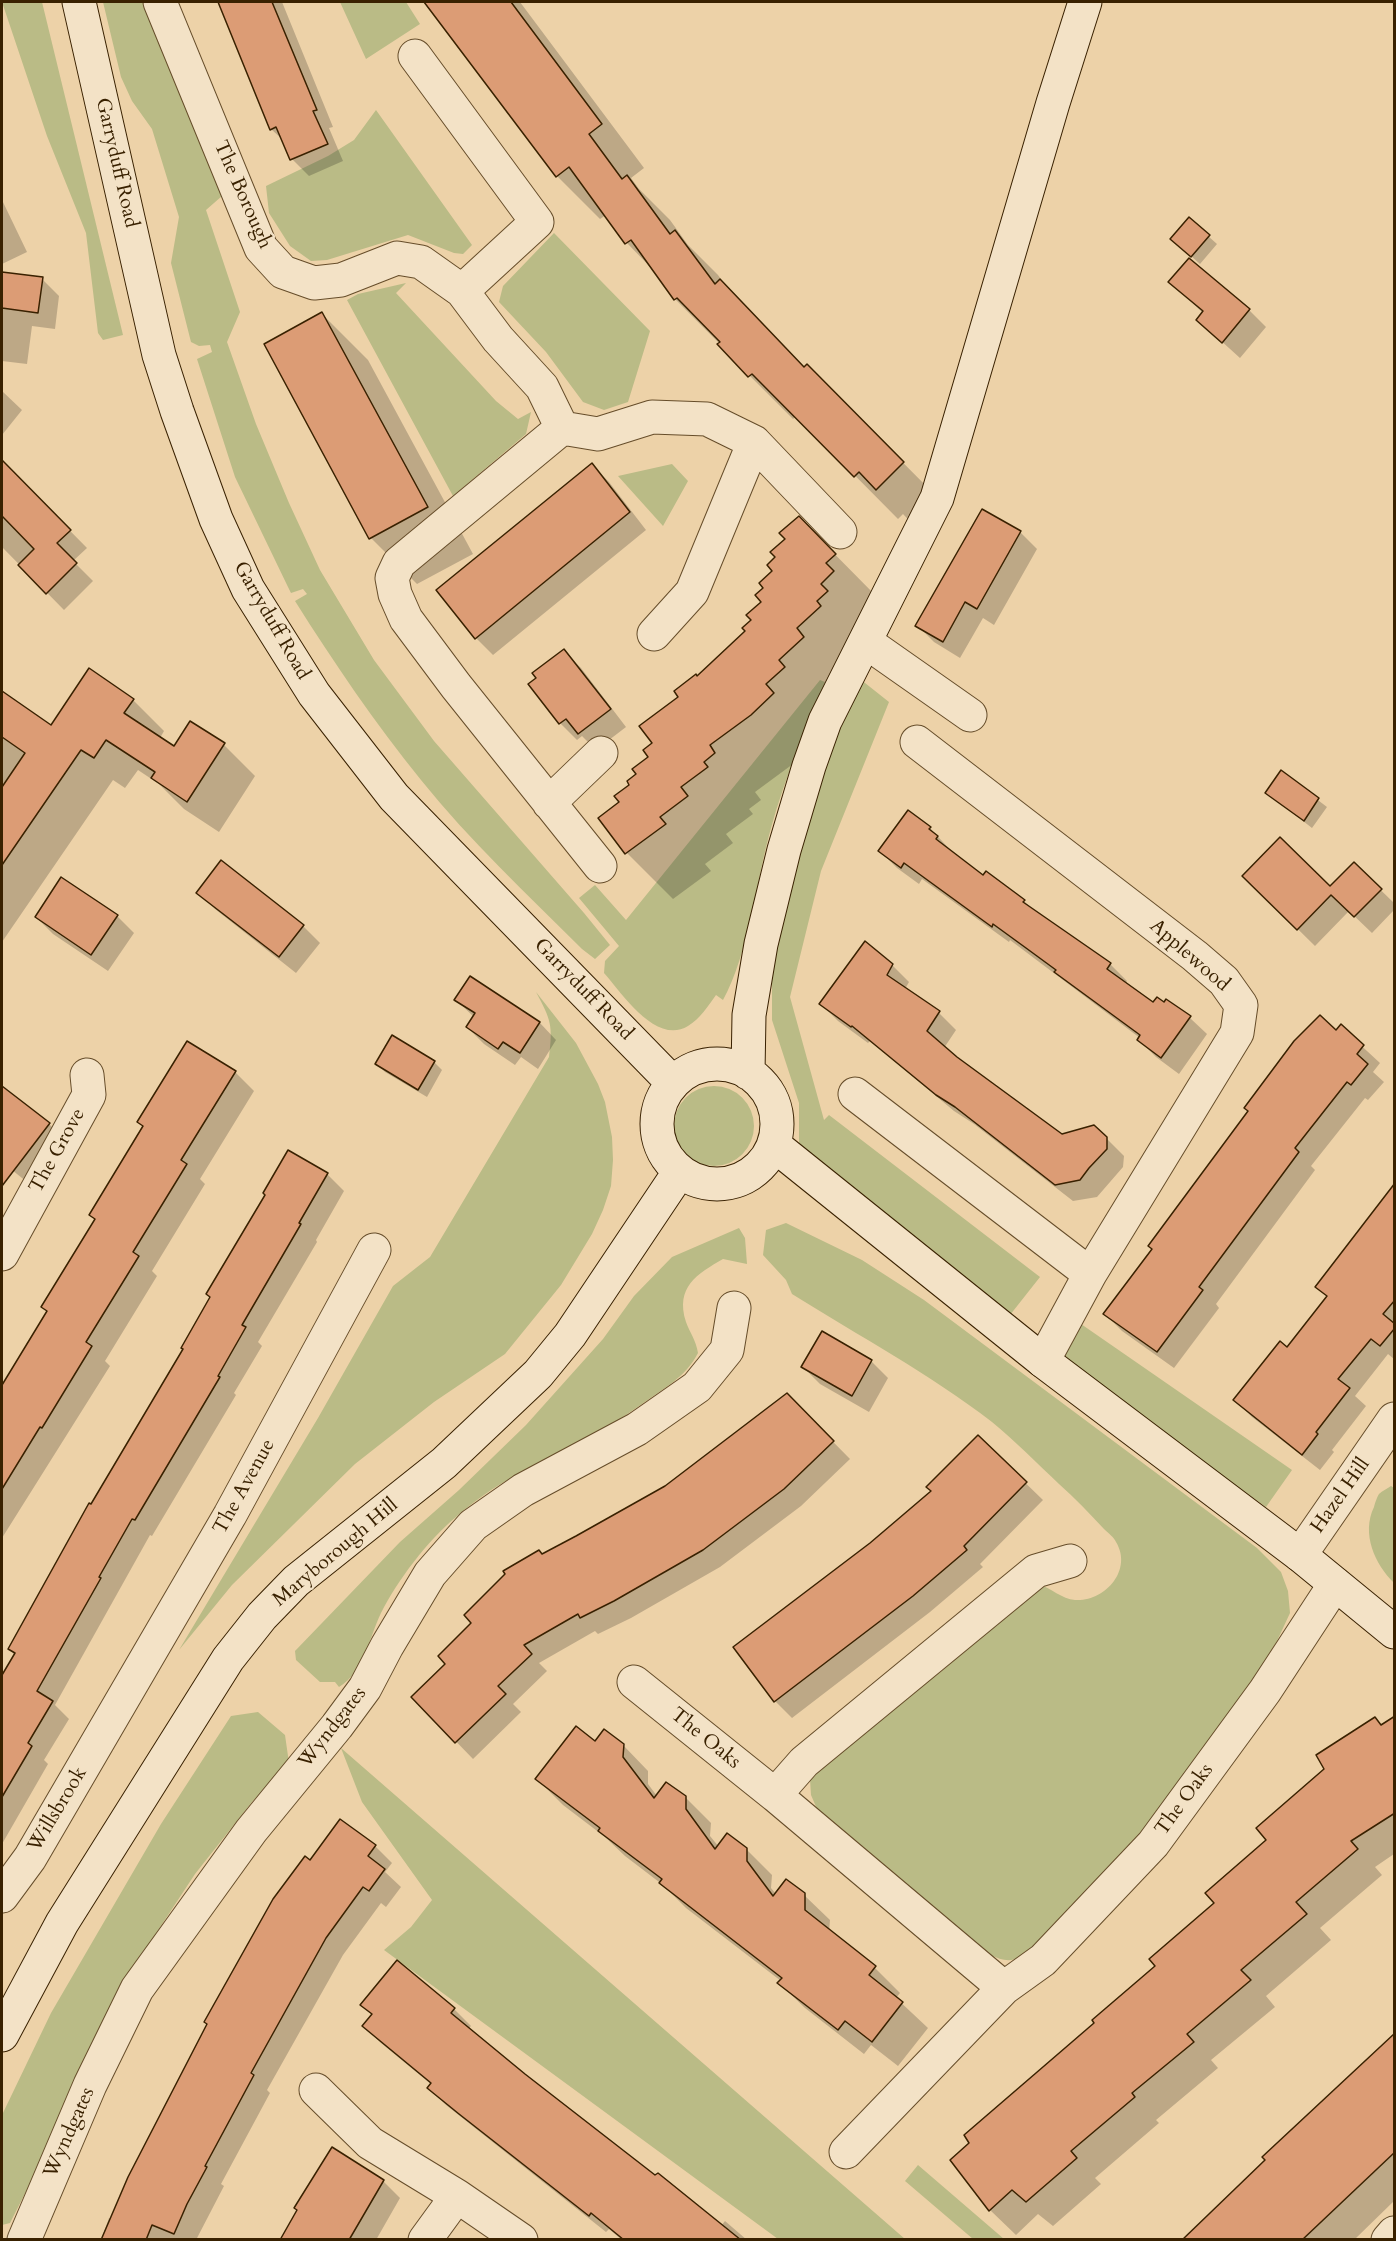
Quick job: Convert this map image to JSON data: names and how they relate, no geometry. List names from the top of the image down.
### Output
{
  "streets": {
    "street": [
      "Garryduff Road",
      "The Borough",
      "Applewood",
      "The Grove",
      "The Avenue",
      "Hazel Hill",
      "Maryborough Hill",
      "Wyndgates",
      "The Oaks",
      "Willsbrook"
    ]
  },
  "crossings": [
    ["Garryduff Road", "Maryborough Hill"],
    ["The Avenue", "Willsbrook"]
  ]
}
